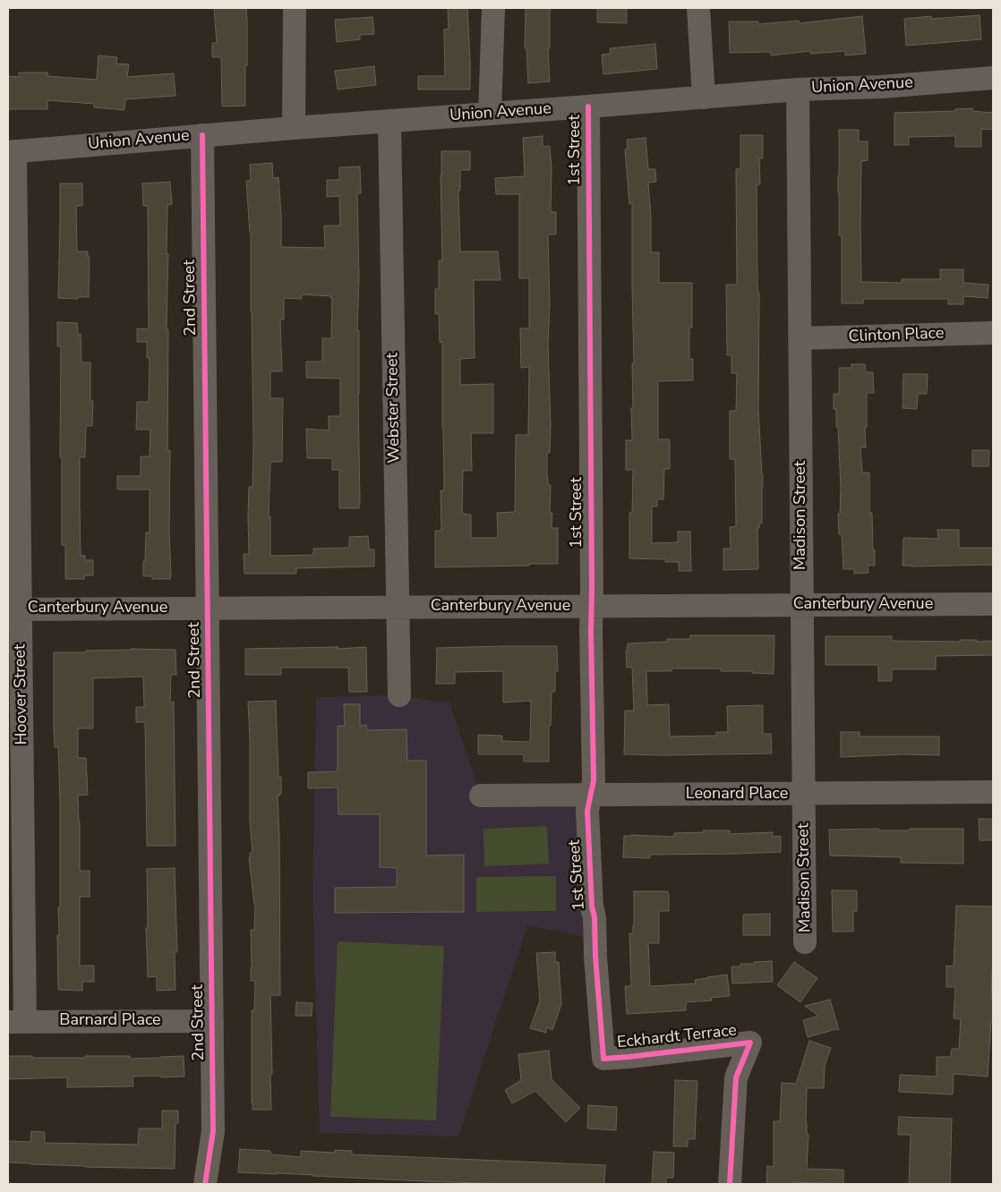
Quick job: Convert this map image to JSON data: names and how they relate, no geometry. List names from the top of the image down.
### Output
{
  "streets": {
    "street": [
      "Union Avenue",
      "1st Street",
      "2nd Street",
      "Clinton Place",
      "Webster Street",
      "Madison Street",
      "Canterbury Avenue",
      "Hoover Street",
      "Leonard Place",
      "Barnard Place",
      "Eckhardt Terrace"
    ]
  },
  "crossings": [
    ["Union Avenue", "1st Street"],
    ["Union Avenue", "2nd Street"],
    ["Union Avenue", "Webster Street"],
    ["Union Avenue", "Madison Street"],
    ["Union Avenue", "Hoover Street"],
    ["1st Street", "Canterbury Avenue"],
    ["1st Street", "Leonard Place"],
    ["1st Street", "Eckhardt Terrace"],
    ["2nd Street", "Canterbury Avenue"],
    ["2nd Street", "Barnard Place"],
    ["Clinton Place", "Madison Street"],
    ["Webster Street", "Canterbury Avenue"],
    ["Madison Street", "Canterbury Avenue"],
    ["Madison Street", "Leonard Place"],
    ["Canterbury Avenue", "Hoover Street"],
    ["Hoover Street", "Barnard Place"]
  ]
}
